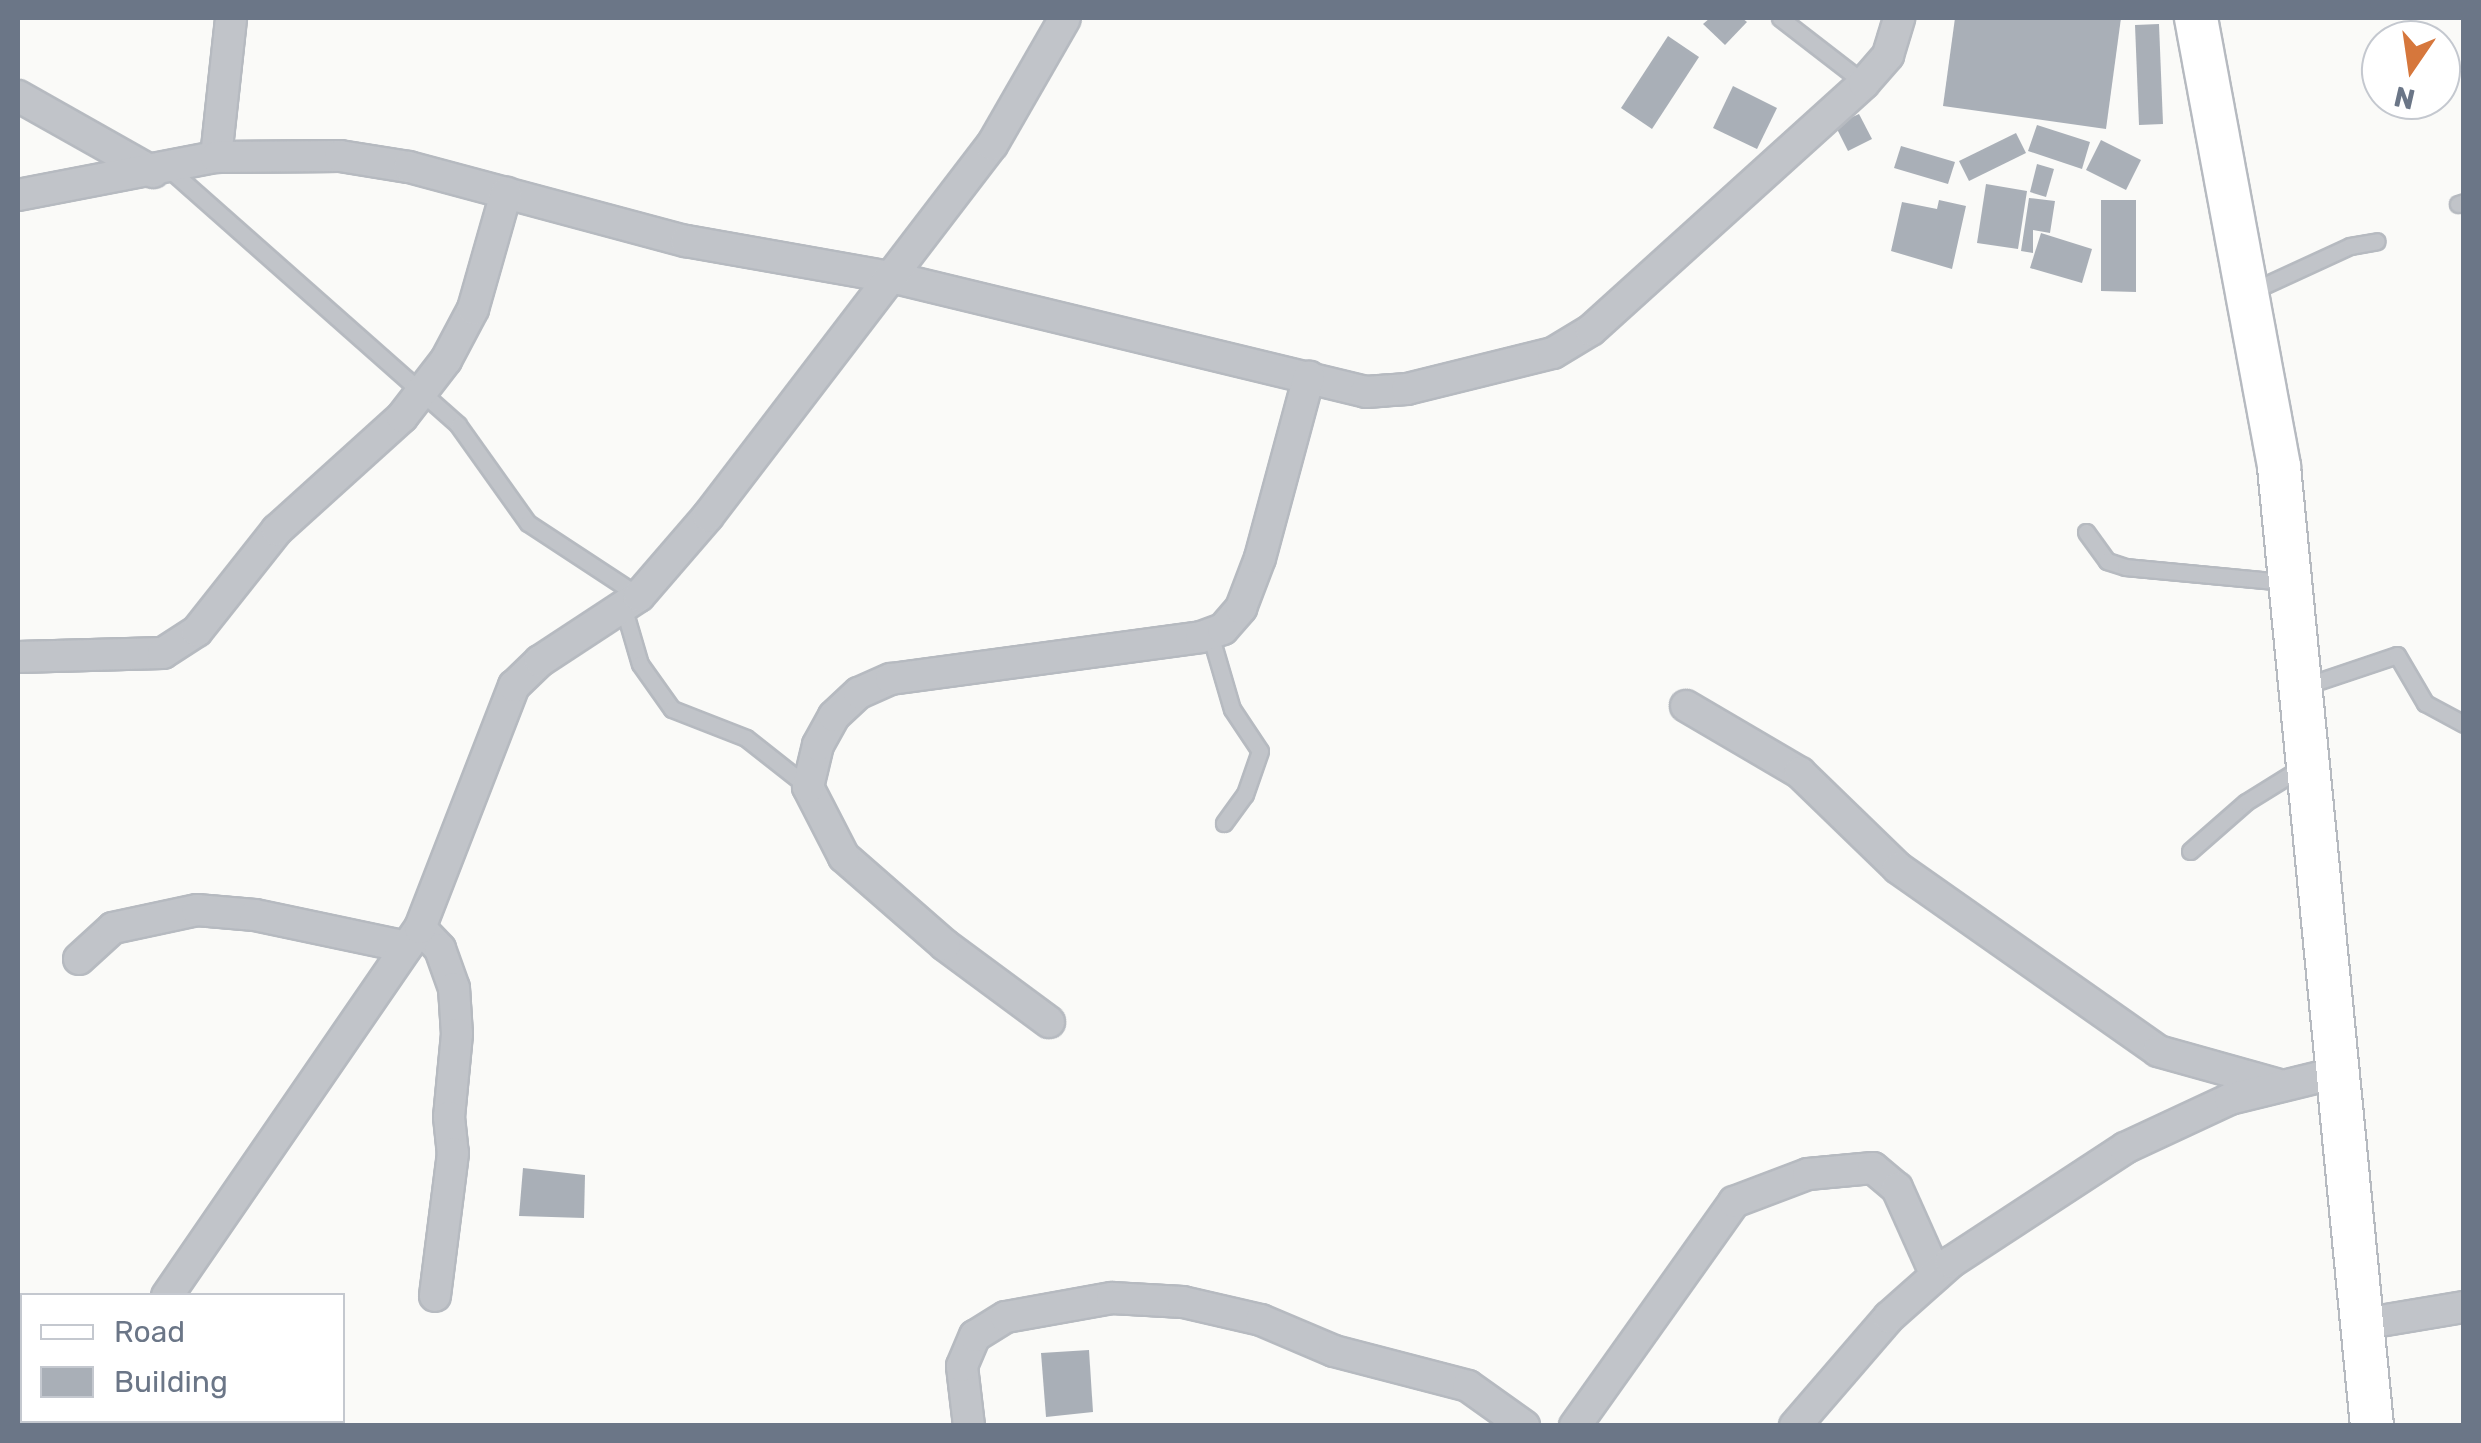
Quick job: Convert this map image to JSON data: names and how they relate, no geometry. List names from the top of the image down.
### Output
{
  "legend": ["Road", "Building"],
  "north": "bottom"
}
